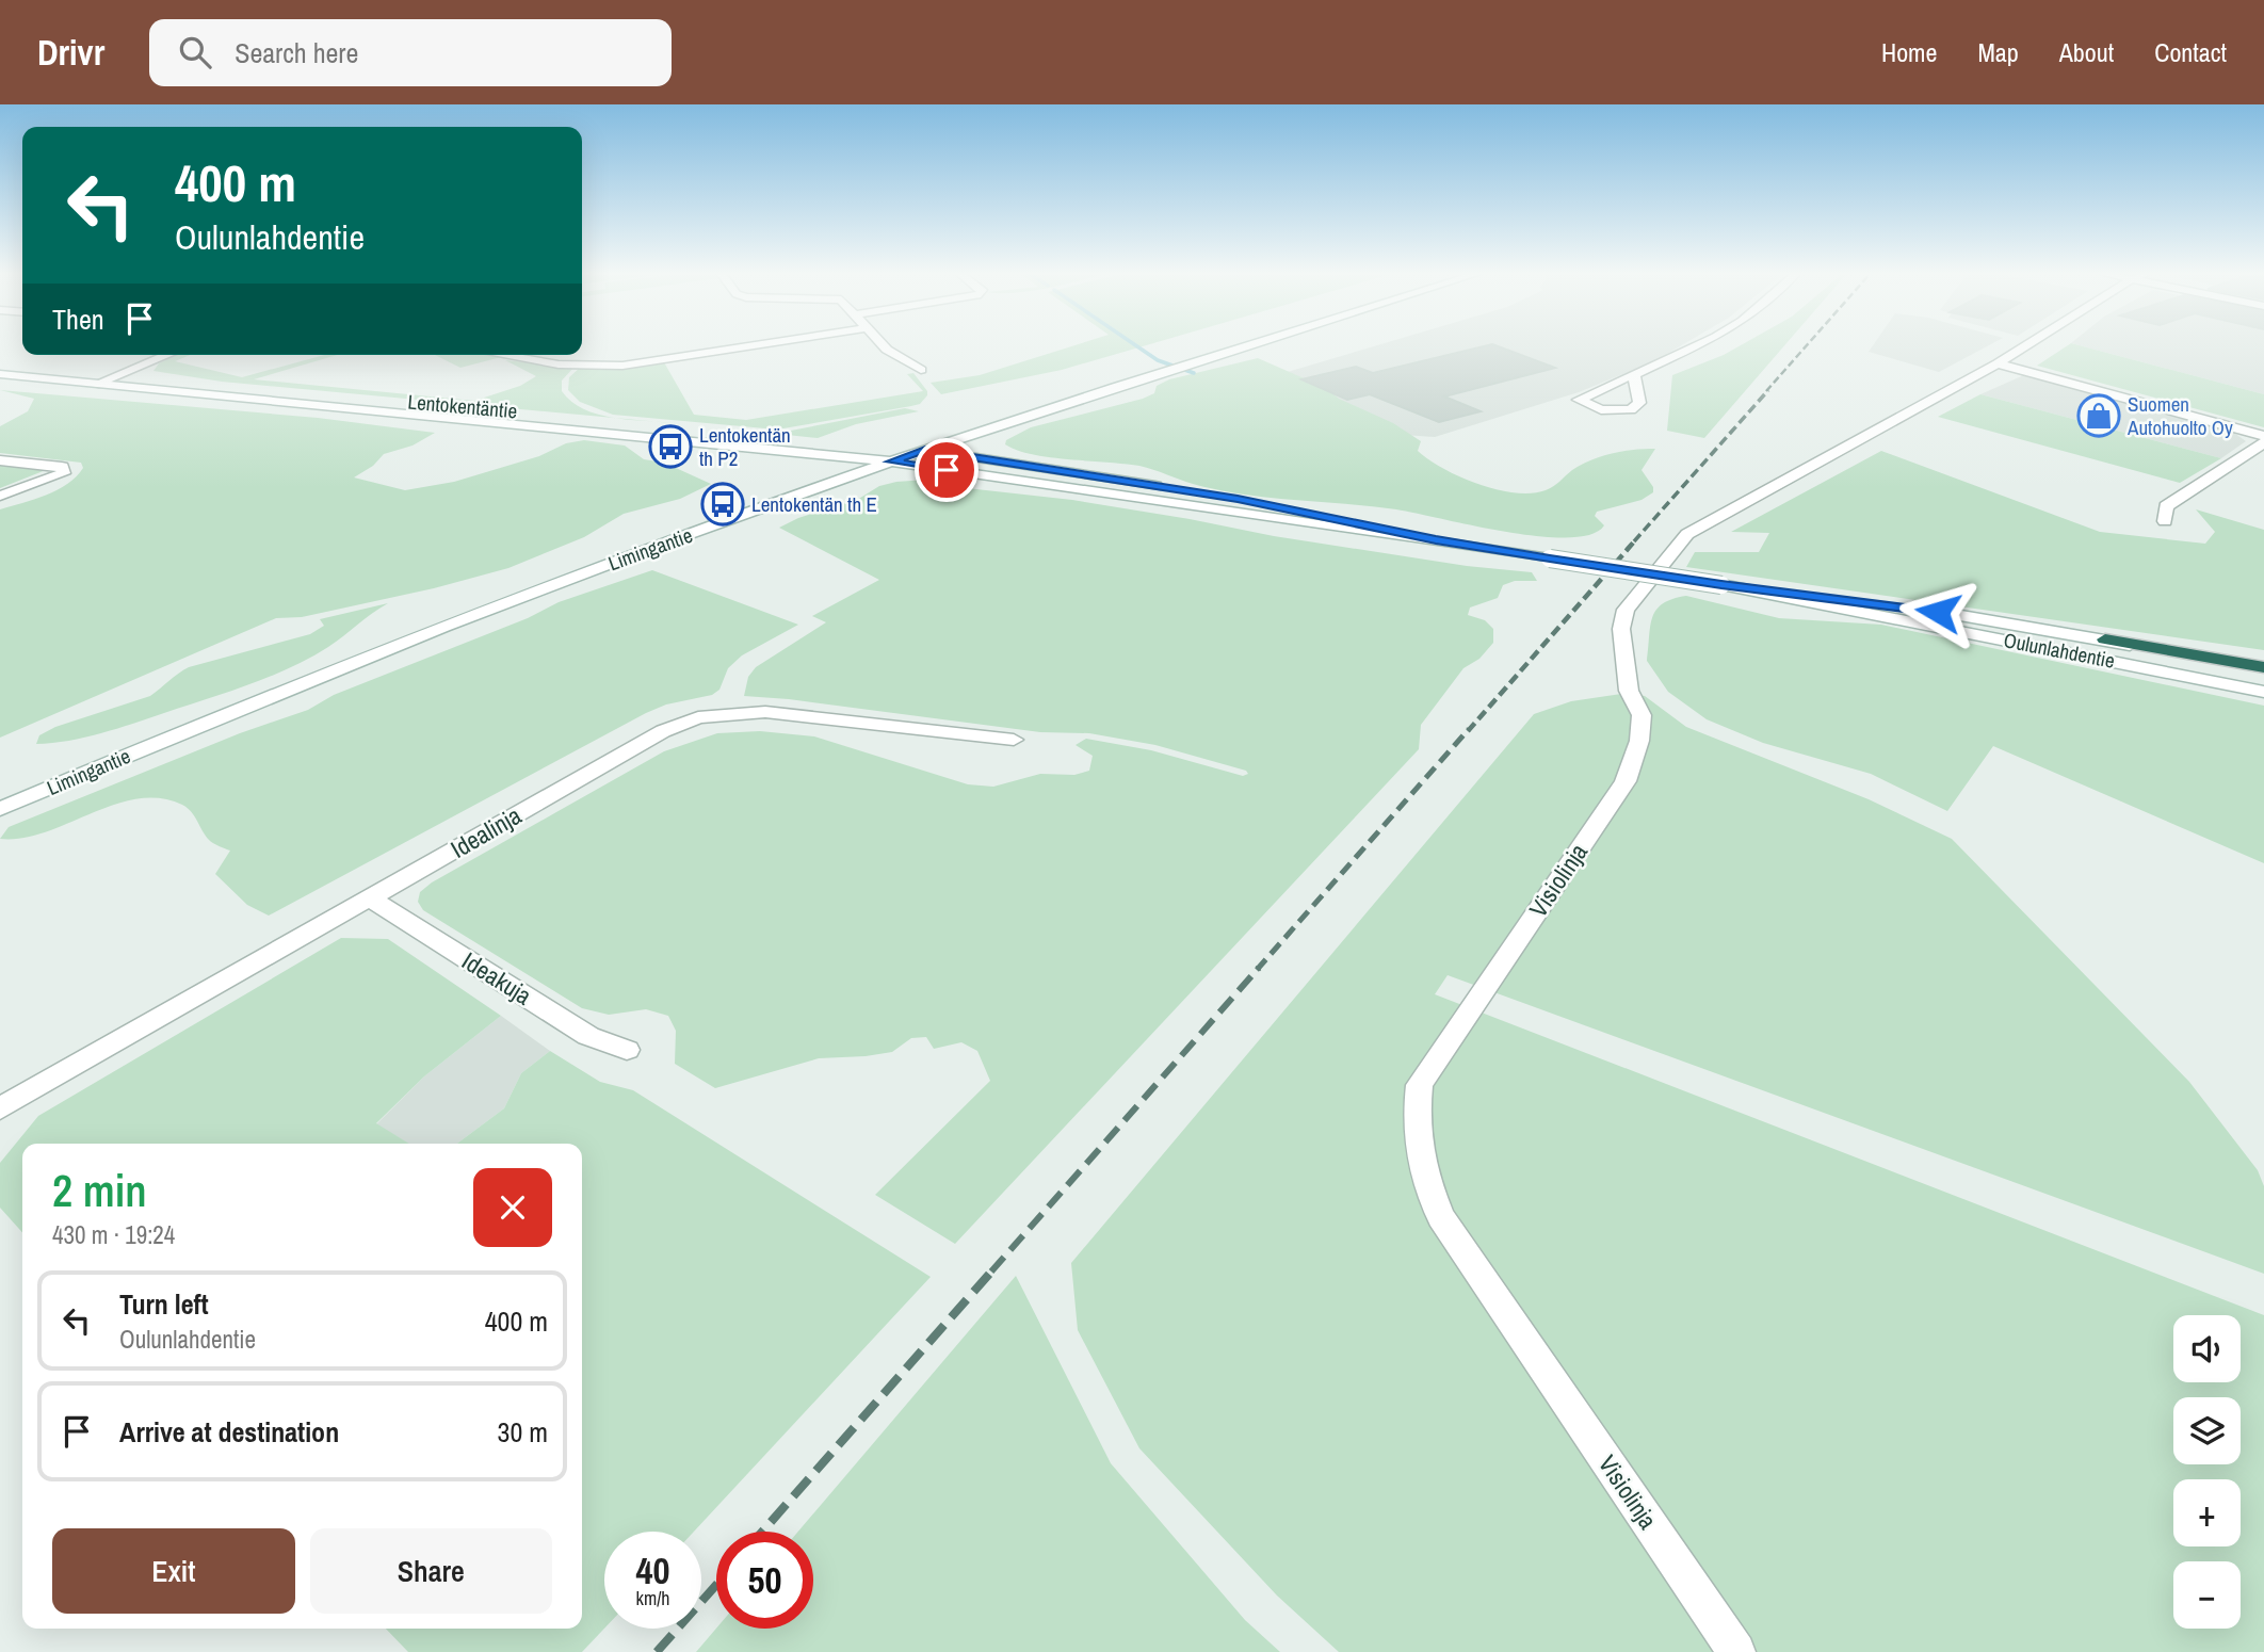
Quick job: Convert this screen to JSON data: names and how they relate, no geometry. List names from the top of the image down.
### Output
{
  "streets": {
    "street": [
      "Lentokentäntie",
      "Limingantie",
      "Oulunlahdentie",
      "Idealinja",
      "Visiolinja",
      "Ideakuja"
    ]
  },
  "crossings": [
    ["Lentokentäntie", "Limingantie"],
    ["Lentokentäntie", "Oulunlahdentie"],
    ["Limingantie", "Oulunlahdentie"],
    ["Idealinja", "Ideakuja"]
  ],
  "places": {
    "shop": ["Suomen Autohuolto Oy"],
    "bus stop": ["Lentokentän th P2", "Lentokentän th E"]
  },
  "page": {
    "header": "Drivr",
    "search": "Search here",
    "nav": [
      "Home",
      "Map",
      "About",
      "Contact"
    ],
    "turn": ["400 m", "Oulunlahdentie"],
    "then": "Then",
    "heading": ["2 min", "430 m · 19:24"],
    "list": [
      {
        "name": "Turn left",
        "note": "Oulunlahdentie",
        "value": "400 m"
      },
      {
        "name": "Arrive at destination",
        "value": "30 m"
      }
    ],
    "map_buttons": ["+", "−"],
    "buttons": ["Exit", "Share"],
    "speed": "40 km/h",
    "limit": "50"
  }
}
